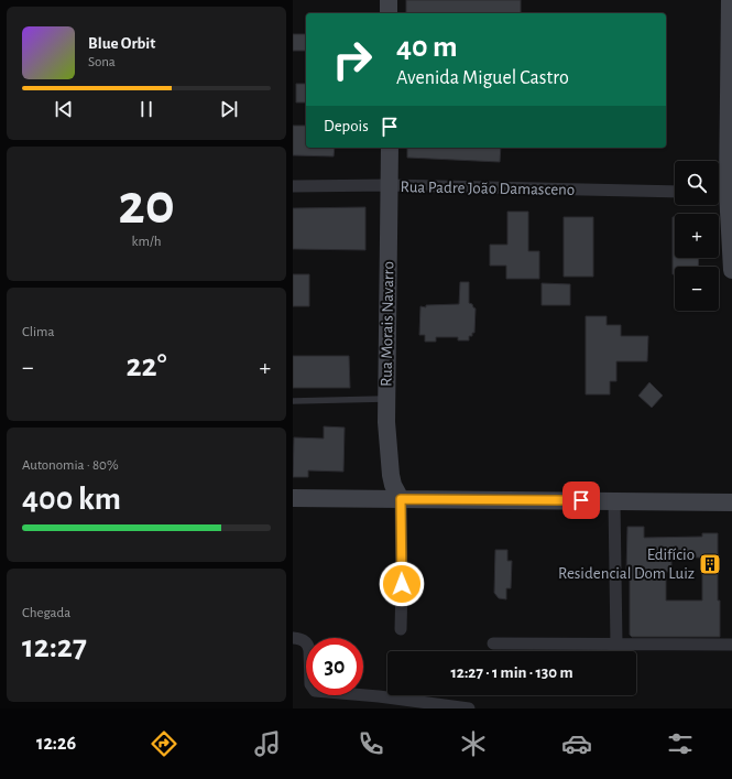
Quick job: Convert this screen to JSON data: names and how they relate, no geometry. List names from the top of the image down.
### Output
{
  "streets": {
    "main road": ["Rua Morais Navarro"],
    "street": ["Rua Padre João Damasceno"]
  },
  "crossings": [
    ["Rua Padre João Damasceno", "Rua Morais Navarro"]
  ],
  "places": {
    "building": ["Edifício Residencial Dom Luiz"]
  },
  "page": {
    "turn": ["40 m", "Avenida Miguel Castro"],
    "song": ["Blue Orbit", "Sona"],
    "then": "Depois",
    "tile": [
      ["20", "km/h"],
      "Clima",
      ["Autonomia · 80%", "400 km"],
      ["Chegada", "12:27"]
    ],
    "map_buttons": ["+", "−"],
    "heat": ["−", "22°", "+"],
    "limit": "30",
    "trip": "12:27 · 1 min · 130 m",
    "tabs": "12:26"
  }
}
